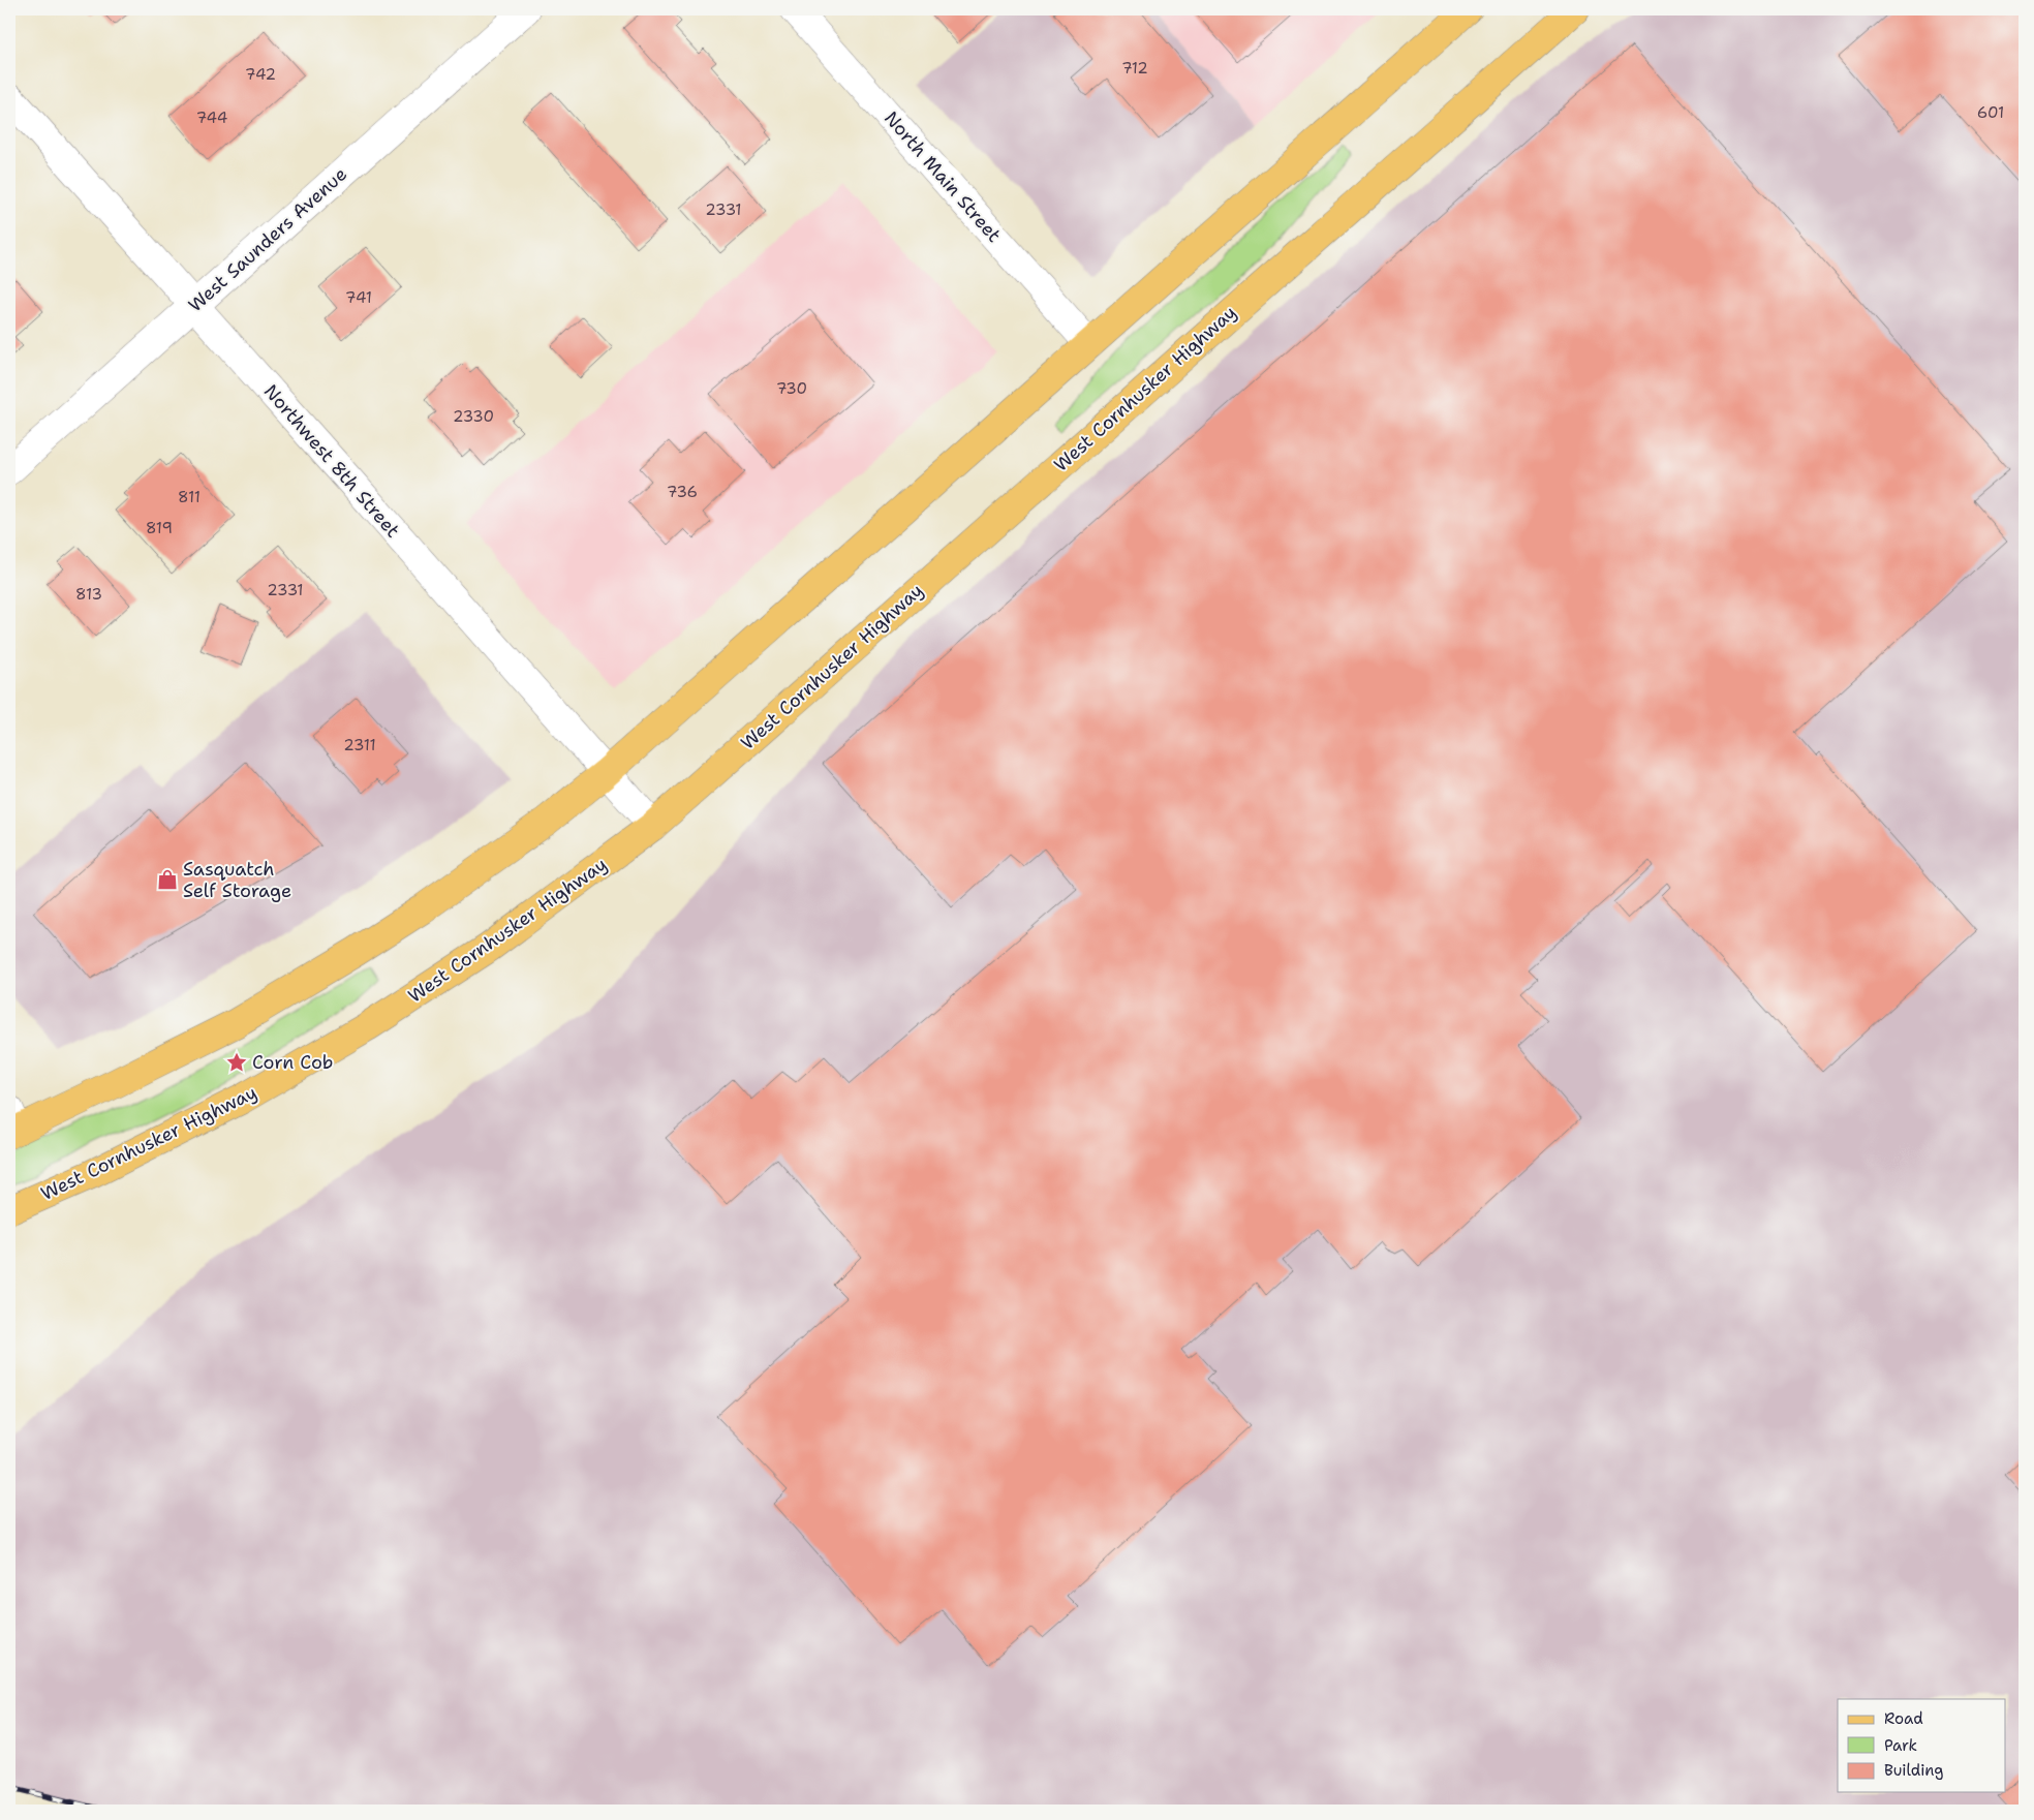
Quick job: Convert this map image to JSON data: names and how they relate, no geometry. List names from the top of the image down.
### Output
{
  "streets": {
    "main road": ["West Cornhusker Highway"],
    "street": ["North Main Street", "West Saunders Avenue", "Northwest 8th Street"]
  },
  "crossings": [
    ["West Saunders Avenue", "Northwest 8th Street"],
    ["West Cornhusker Highway", "Northwest 8th Street"]
  ],
  "places": {
    "shop": ["Sasquatch Self Storage"],
    "place": ["Corn Cob"]
  },
  "house_numbers": [
    "712",
    "742",
    "601",
    "744",
    "2331",
    "741",
    "730",
    "2330",
    "736",
    "811",
    "819",
    "2331",
    "813",
    "2311"
  ],
  "legend": ["Road", "Park", "Building"]
}
